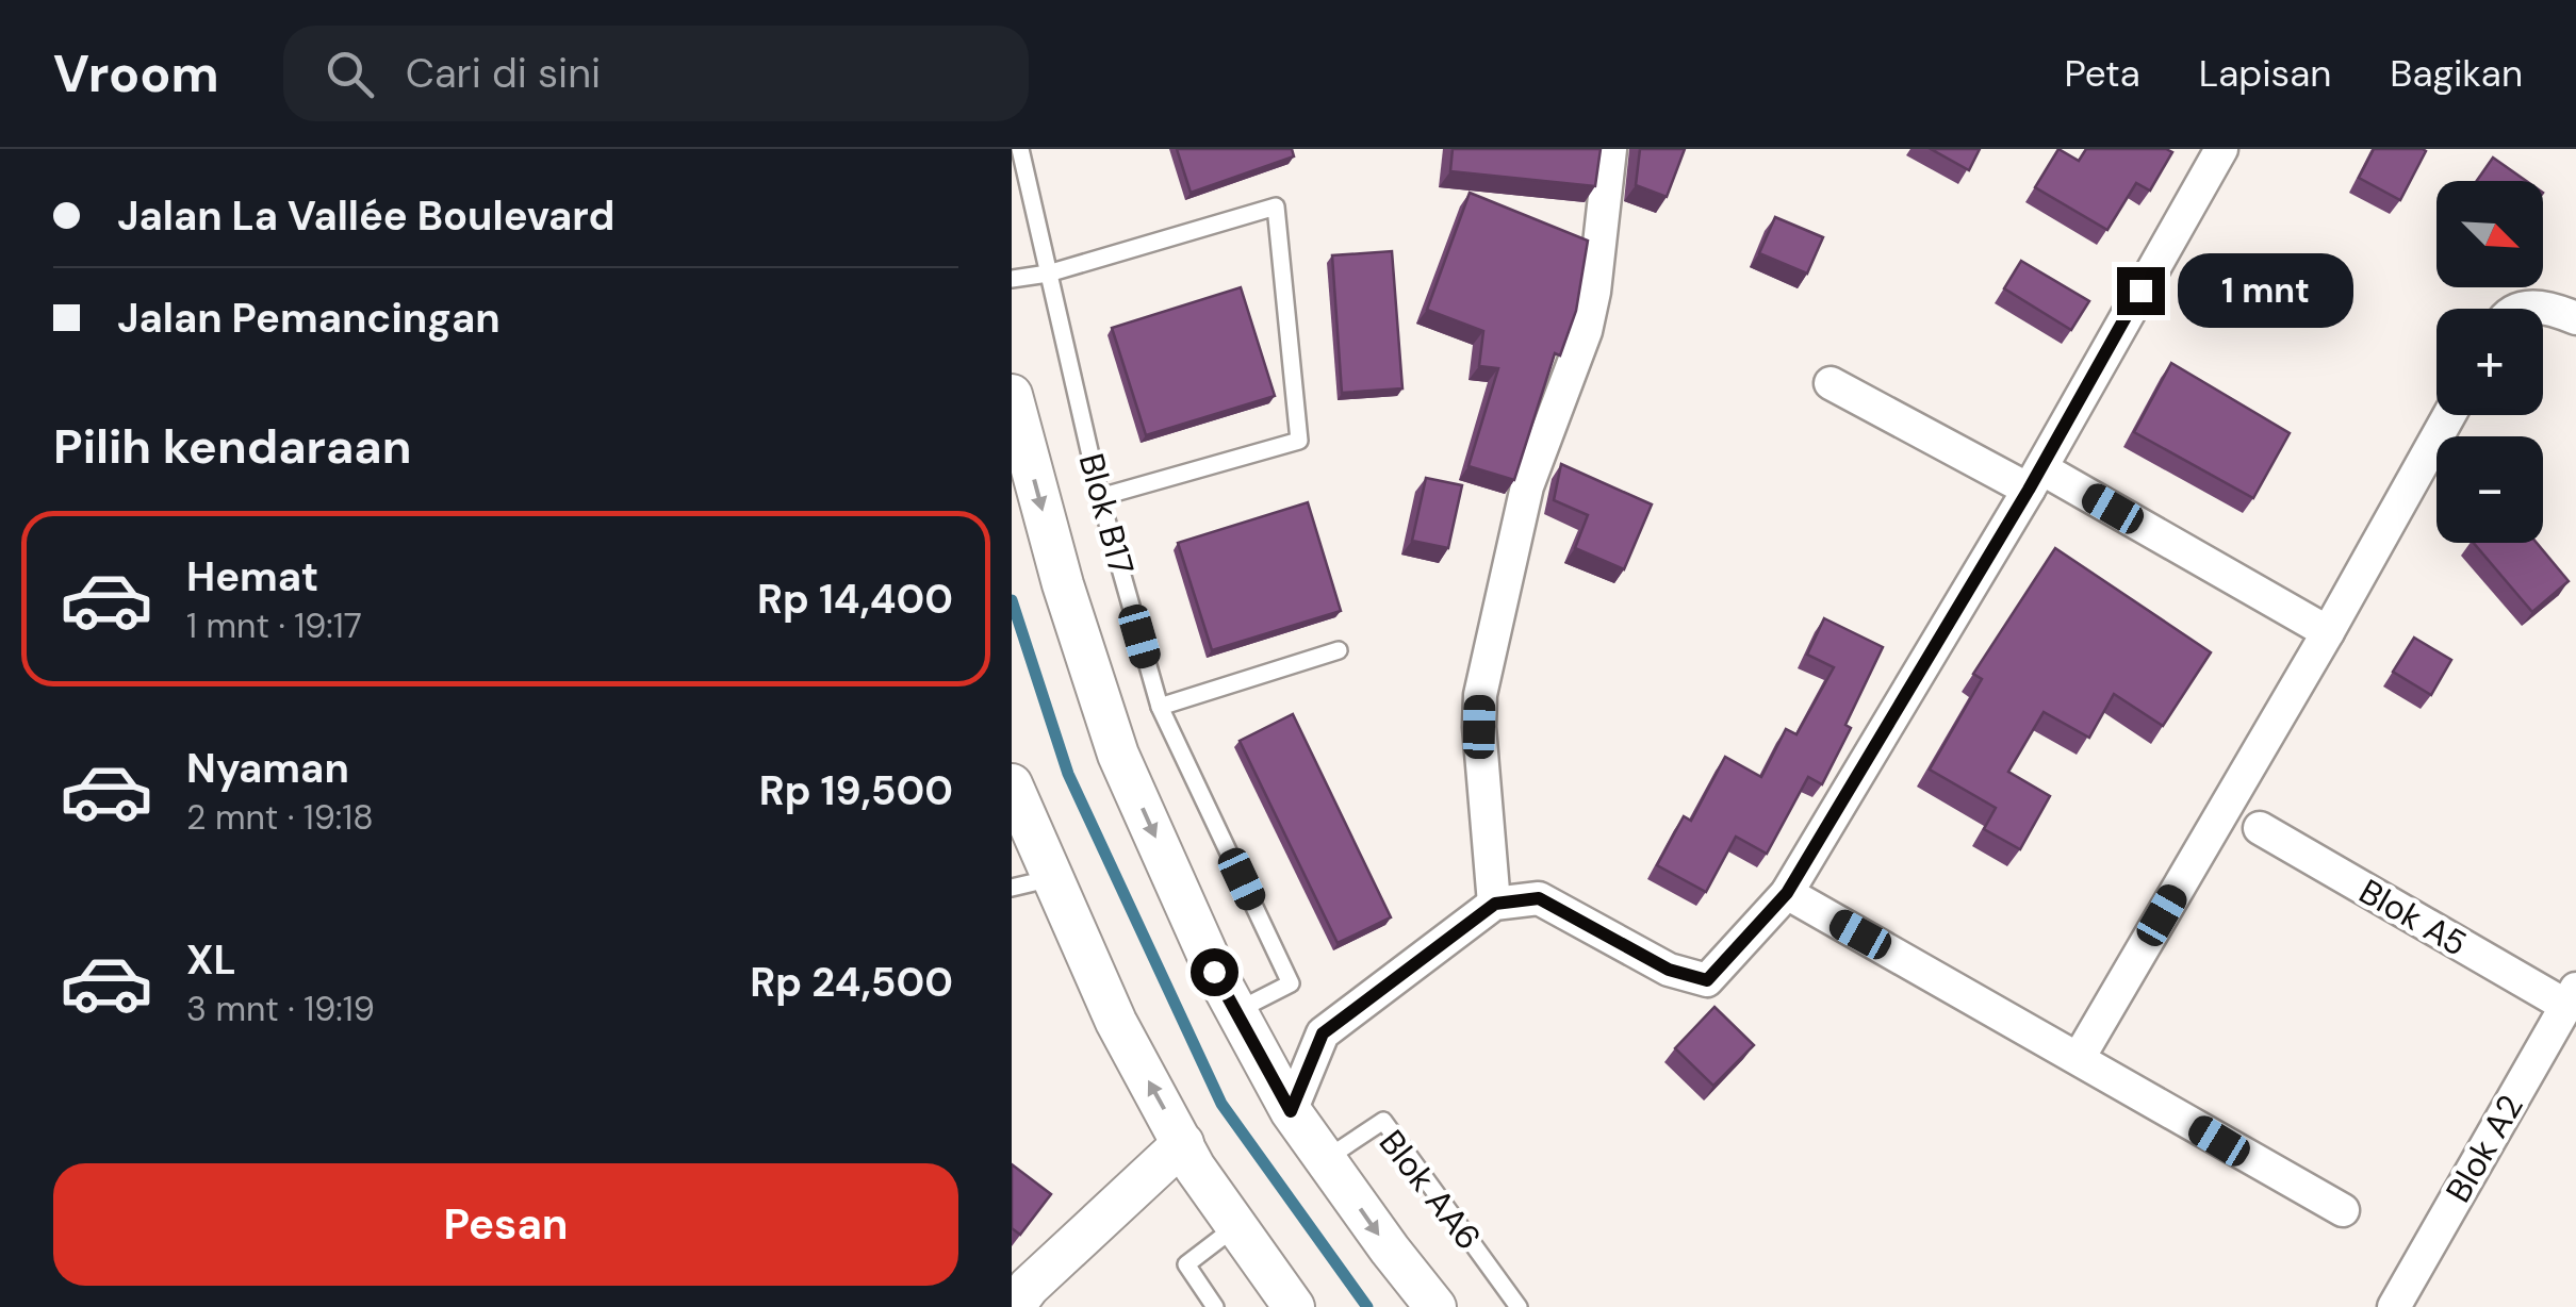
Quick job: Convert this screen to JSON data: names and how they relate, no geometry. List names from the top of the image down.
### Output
{
  "streets": {
    "street": ["Blok A5", "Blok A2"],
    "lane": ["Blok B17", "Blok AA6"]
  },
  "crossings": [
    ["Blok A5", "Blok A2"]
  ],
  "north": "bottom right",
  "page": {
    "header": "Vroom",
    "search": "Cari di sini",
    "nav": ["Peta", "Lapisan", "Bagikan"],
    "banner": ["Jalan La Vallée Boulevard", "Jalan Pemancingan"],
    "map_buttons": ["+", "−"],
    "bubble": "1 mnt",
    "heading": "Pilih kendaraan",
    "list": [
      {
        "name": "Hemat",
        "note": "1 mnt · 19:17",
        "value": "Rp 14,400"
      },
      {
        "name": "Nyaman",
        "note": "2 mnt · 19:18",
        "value": "Rp 19,500"
      },
      {
        "name": "XL",
        "note": "3 mnt · 19:19",
        "value": "Rp 24,500"
      }
    ],
    "buttons": "Pesan"
  }
}
